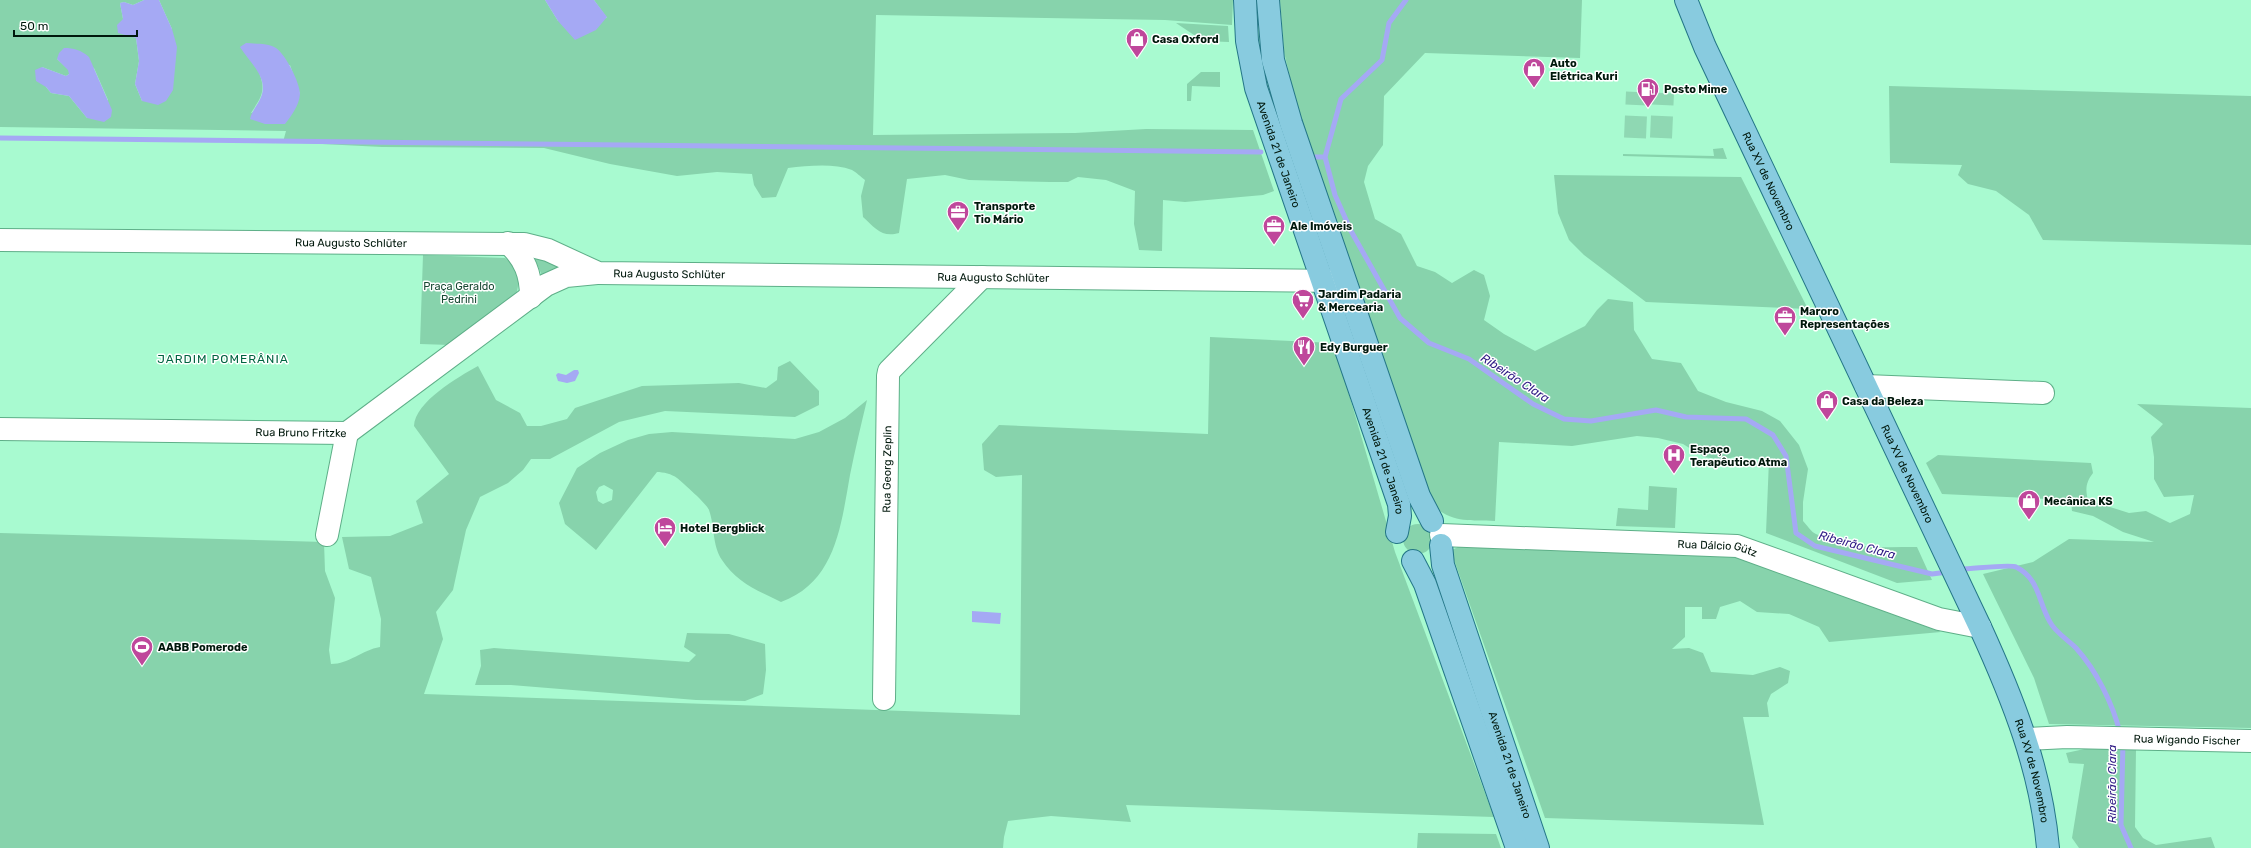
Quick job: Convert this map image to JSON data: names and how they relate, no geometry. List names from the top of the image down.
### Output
{
  "streets": {
    "main road": ["Avenida 21 de Janeiro", "Rua XV de Novembro"],
    "street": [
      "Rua Augusto Schlüter",
      "Rua Bruno Fritzke",
      "Rua Georg Zeplin",
      "Rua Dálcio Gütz",
      "Rua Wigando Fischer"
    ]
  },
  "crossings": [
    ["Avenida 21 de Janeiro", "Rua Augusto Schlüter"],
    ["Avenida 21 de Janeiro", "Rua Dálcio Gütz"],
    ["Rua XV de Novembro", "Rua Dálcio Gütz"],
    ["Rua XV de Novembro", "Rua Wigando Fischer"],
    ["Rua Augusto Schlüter", "Rua Bruno Fritzke"],
    ["Rua Augusto Schlüter", "Rua Georg Zeplin"]
  ],
  "districts": ["JARDIM POMERÂNIA"],
  "water": ["Ribeirão Clara"],
  "parks": ["Praça Geraldo Pedrini"],
  "places": {
    "shop": [
      "Casa Oxford",
      "Auto Elétrica Kuri",
      "Casa da Beleza",
      "Mecânica KS"
    ],
    "fuel station": ["Posto Mime"],
    "office": ["Transporte Tio Mário", "Ale Imóveis", "Maroro Representações"],
    "supermarket": ["Jardim Padaria & Mercearia"],
    "restaurant": ["Edy Burguer"],
    "hospital": ["Espaço Terapêutico Atma"],
    "hotel": ["Hotel Bergblick"],
    "sports": ["AABB Pomerode"]
  },
  "scale_bar": "50 m"
}
